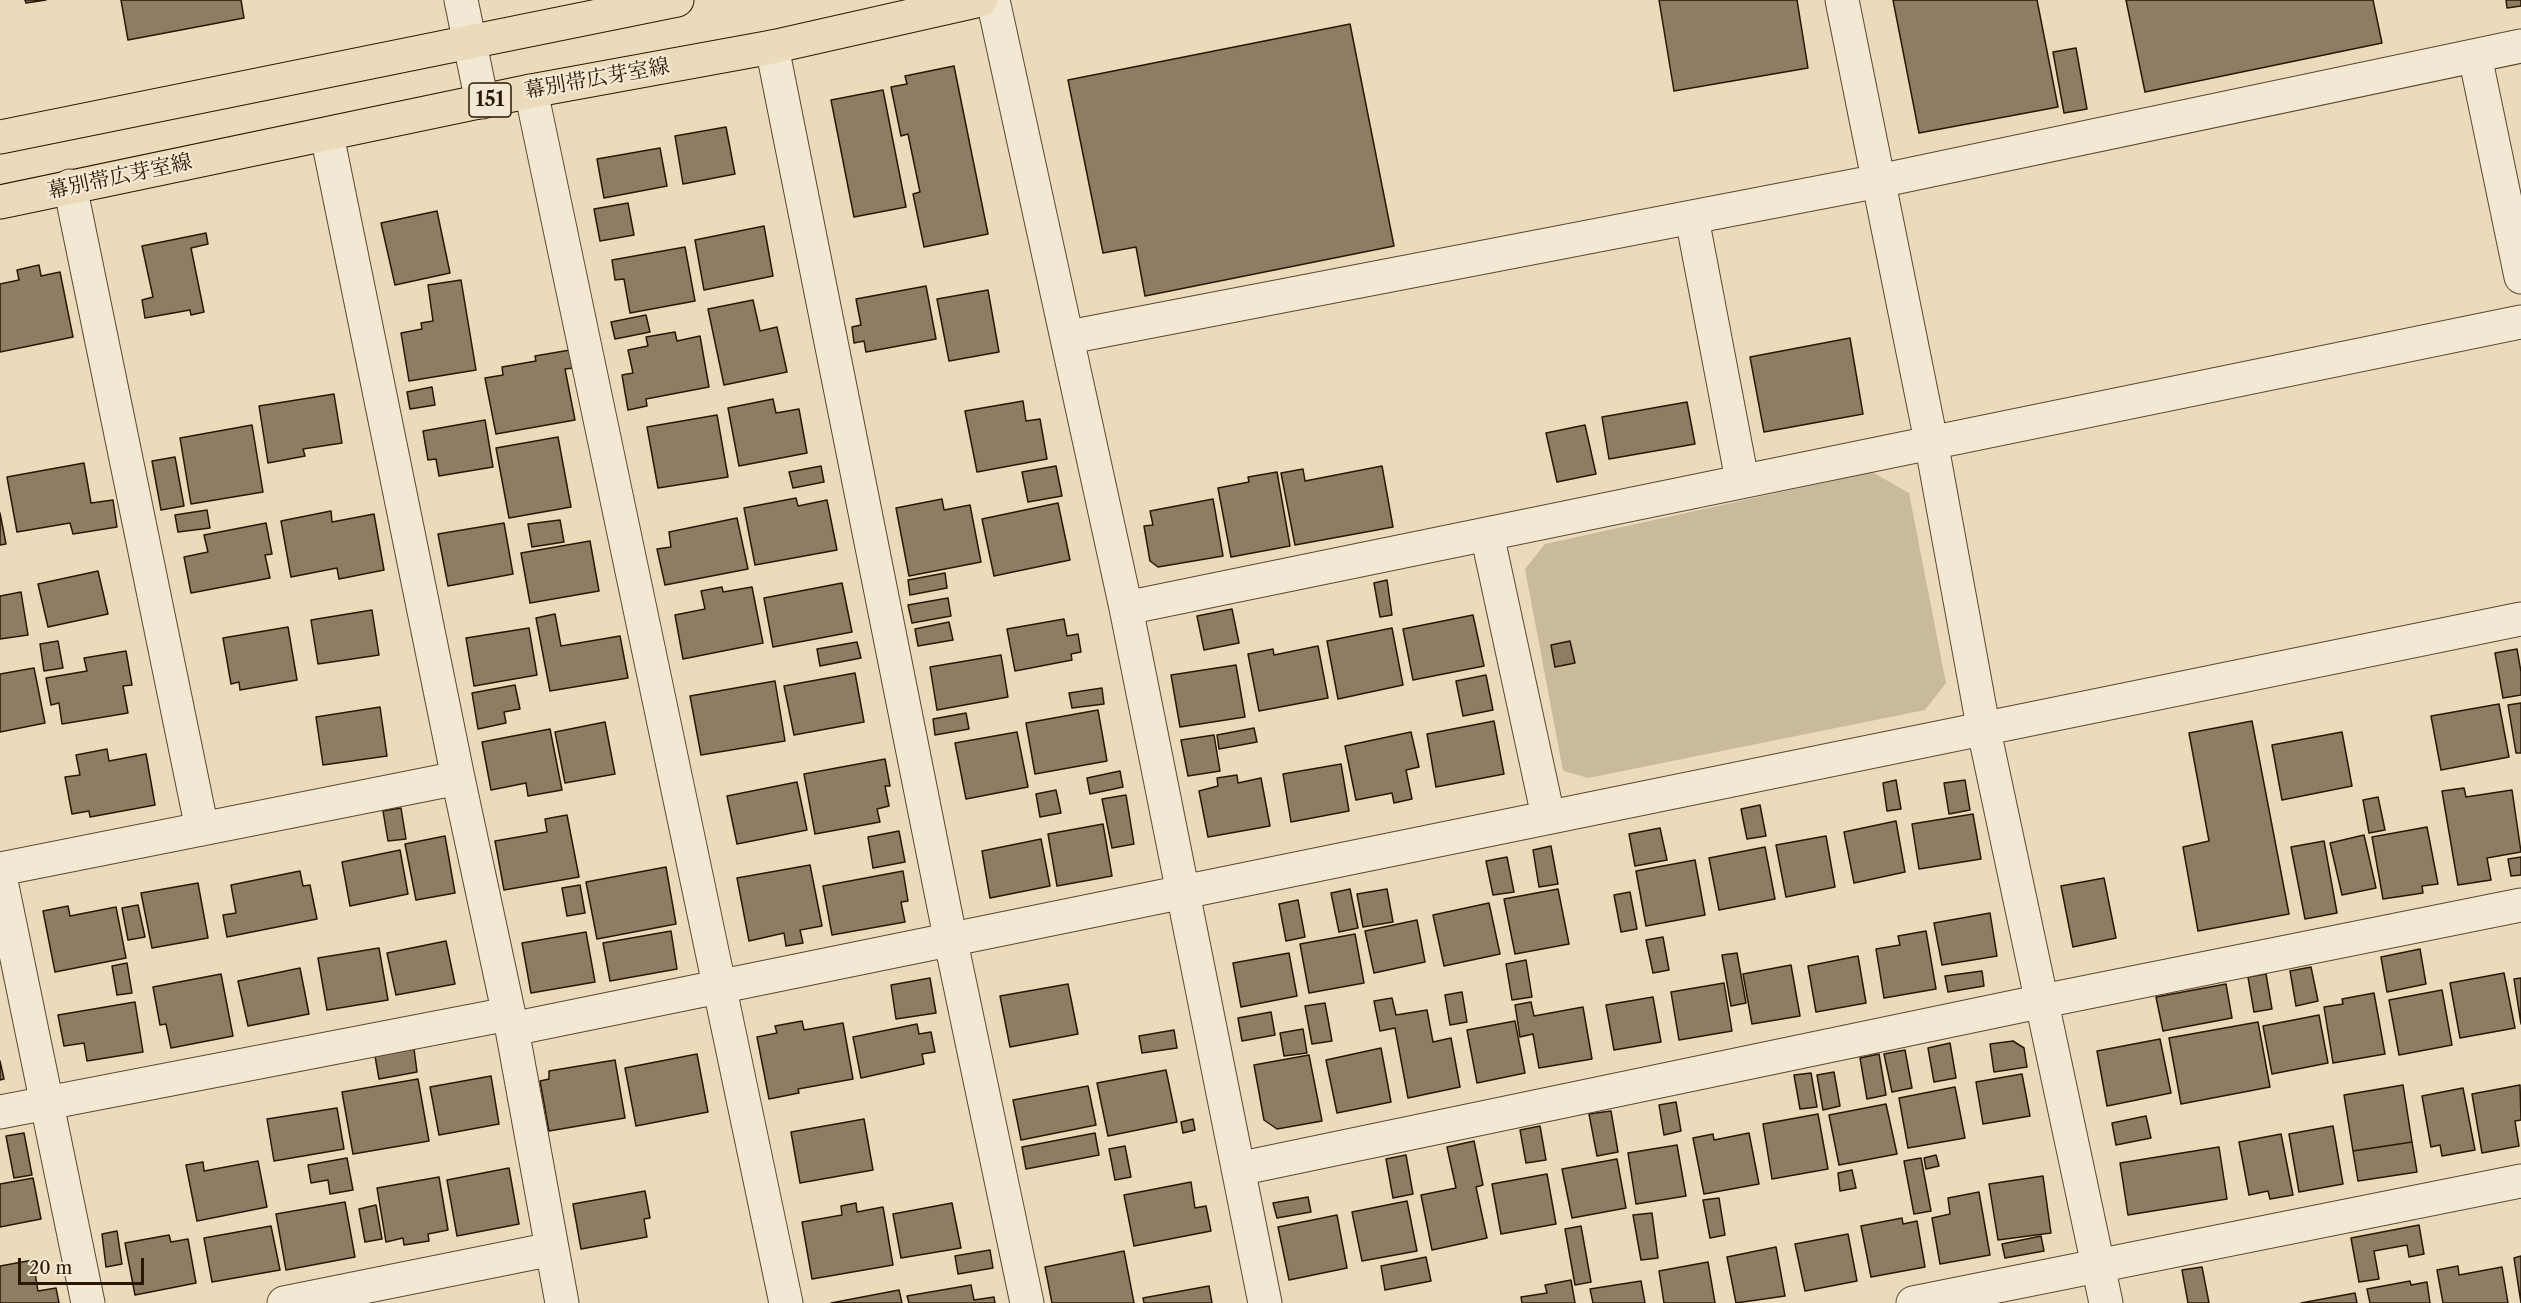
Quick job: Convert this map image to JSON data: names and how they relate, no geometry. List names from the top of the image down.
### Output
{
  "streets": {
    "main road": ["幕別帯広芽室線", "151"]
  },
  "scale_bar": "20 m"
}
